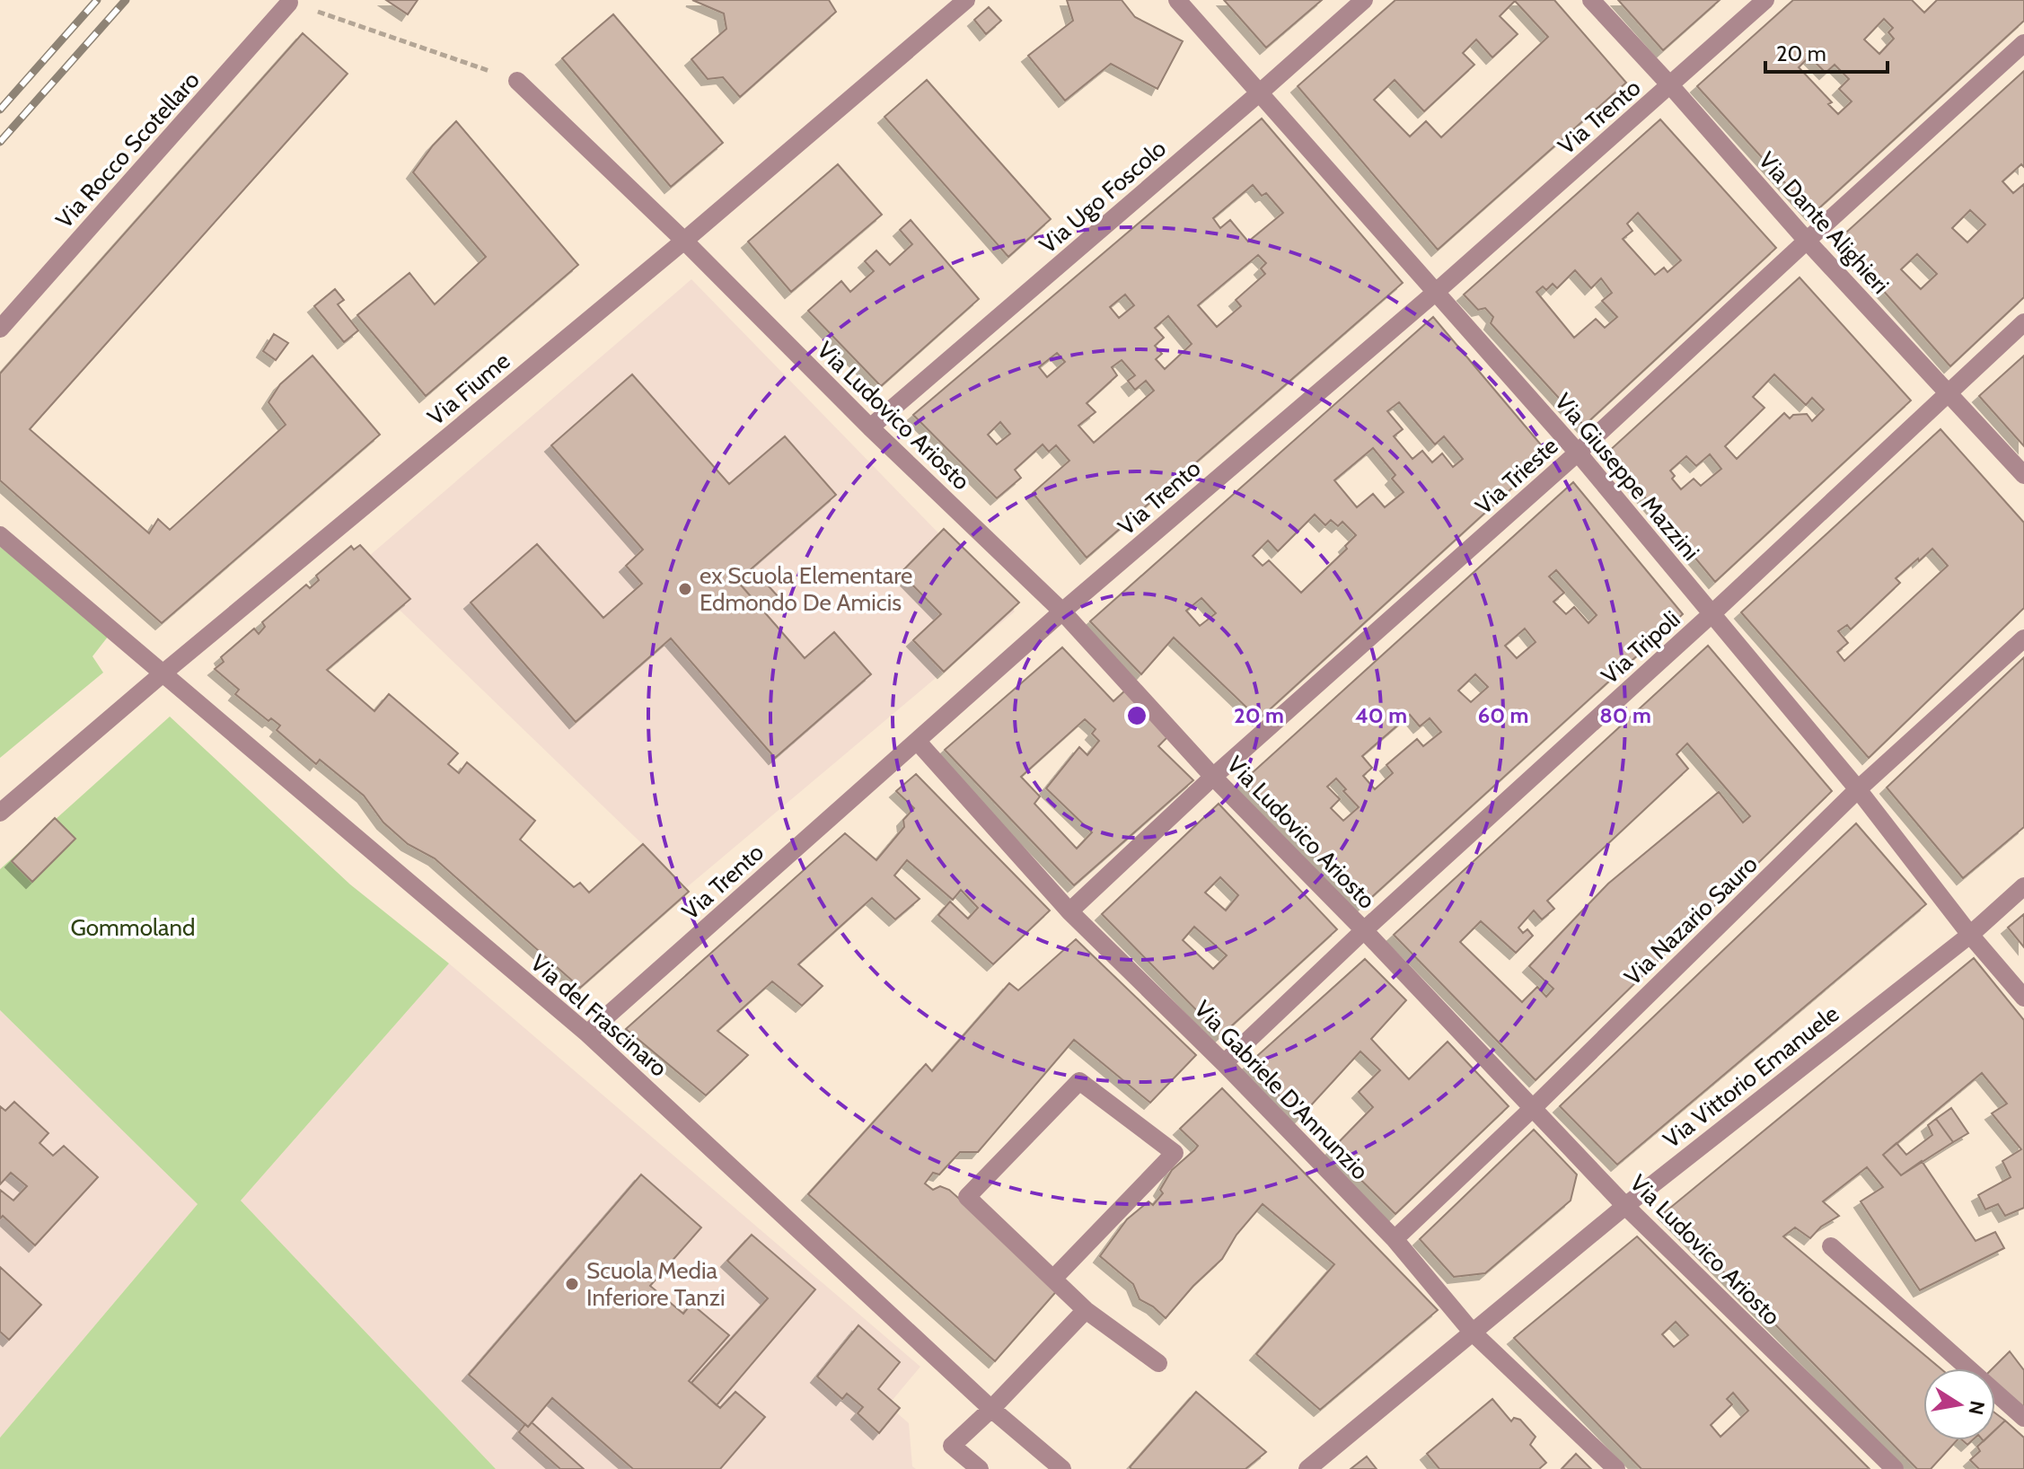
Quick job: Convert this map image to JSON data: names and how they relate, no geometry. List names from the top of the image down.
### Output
{
  "streets": {
    "street": [
      "Via Trento",
      "Via Rocco Scotellaro",
      "Via Ugo Foscolo",
      "Via Dante Alighieri",
      "Via Fiume",
      "Via Ludovico Ariosto",
      "Via Trieste",
      "Via Giuseppe Mazzini",
      "Via Tripoli",
      "Via Nazario Sauro",
      "Via del Frascinaro",
      "Via Vittorio Emanuele",
      "Via Gabriele D'Annunzio"
    ]
  },
  "crossings": [
    ["Via Trento", "Via Dante Alighieri"],
    ["Via Trento", "Via Ludovico Ariosto"],
    ["Via Trento", "Via Giuseppe Mazzini"],
    ["Via Trento", "Via del Frascinaro"],
    ["Via Trento", "Via Gabriele D'Annunzio"],
    ["Via Ugo Foscolo", "Via Ludovico Ariosto"],
    ["Via Ugo Foscolo", "Via Giuseppe Mazzini"],
    ["Via Dante Alighieri", "Via Trieste"],
    ["Via Dante Alighieri", "Via Tripoli"],
    ["Via Fiume", "Via Ludovico Ariosto"],
    ["Via Fiume", "Via del Frascinaro"],
    ["Via Ludovico Ariosto", "Via Trieste"],
    ["Via Ludovico Ariosto", "Via Tripoli"],
    ["Via Ludovico Ariosto", "Via Nazario Sauro"],
    ["Via Ludovico Ariosto", "Via Vittorio Emanuele"],
    ["Via Trieste", "Via Giuseppe Mazzini"],
    ["Via Trieste", "Via Gabriele D'Annunzio"],
    ["Via Giuseppe Mazzini", "Via Tripoli"],
    ["Via Giuseppe Mazzini", "Via Nazario Sauro"],
    ["Via Giuseppe Mazzini", "Via Vittorio Emanuele"],
    ["Via Tripoli", "Via Gabriele D'Annunzio"],
    ["Via Nazario Sauro", "Via Gabriele D'Annunzio"],
    ["Via Vittorio Emanuele", "Via Gabriele D'Annunzio"]
  ],
  "parks": ["Gommoland"],
  "places": ["ex Scuola Elementare Edmondo De Amicis", "Scuola Media Inferiore Tanzi"],
  "scale_bar": "20 m",
  "north": "right",
  "rings": [
    "20 m",
    "40 m",
    "60 m",
    "80 m"
  ]
}
